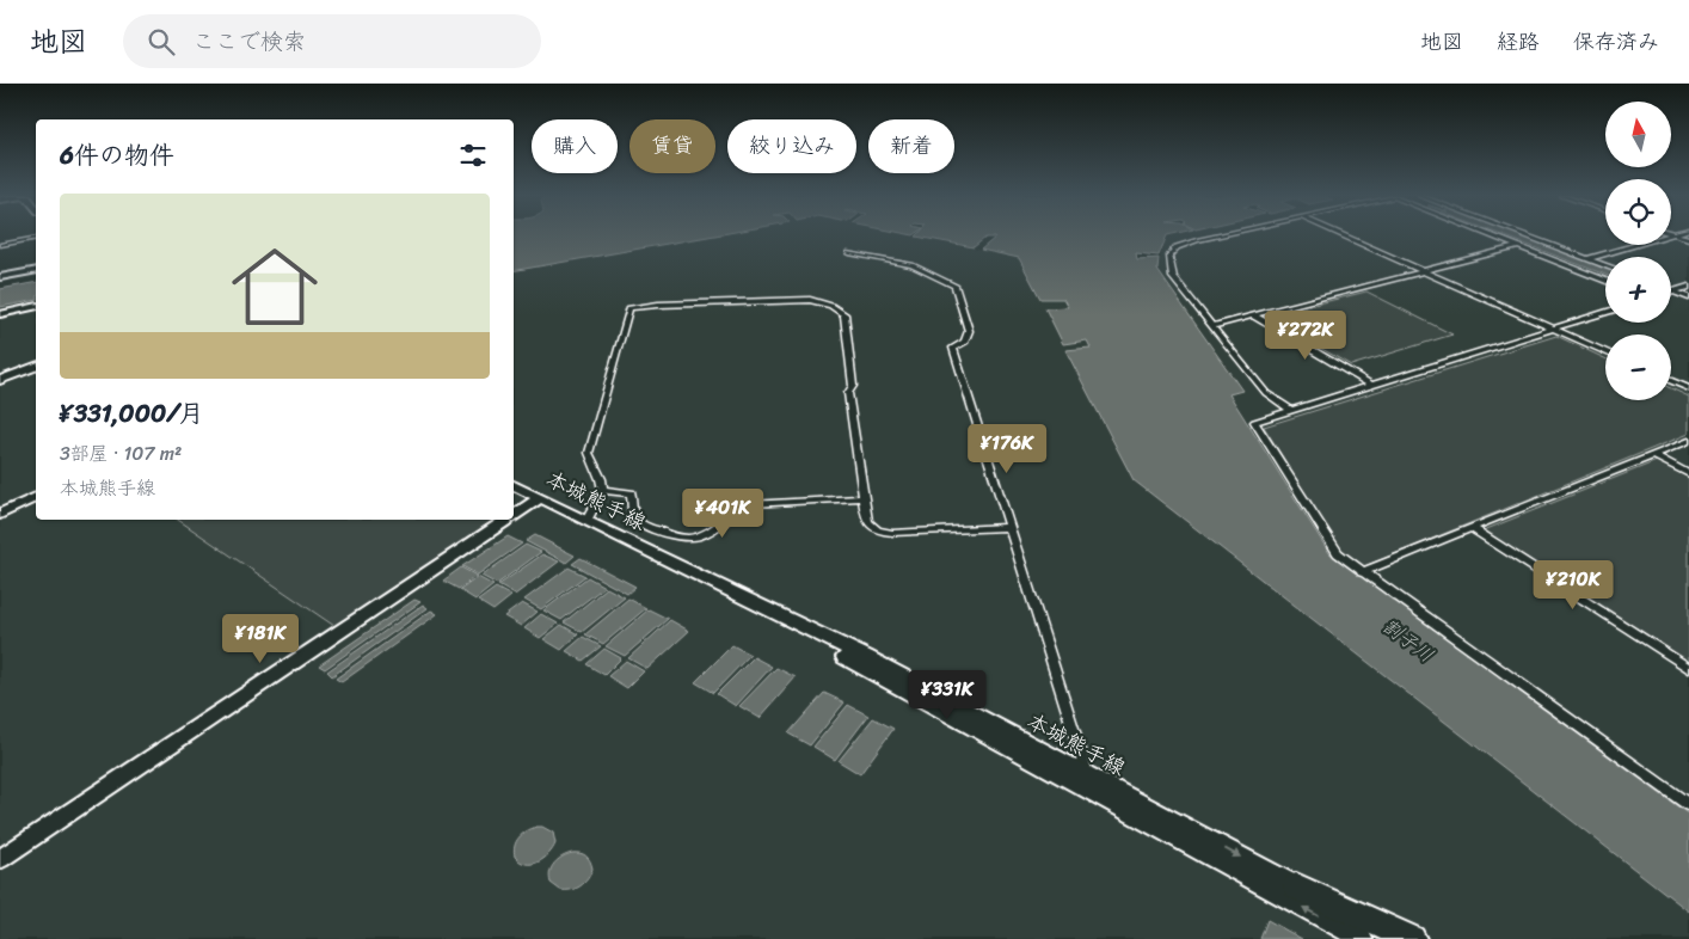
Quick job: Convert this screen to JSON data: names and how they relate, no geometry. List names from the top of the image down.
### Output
{
  "streets": {
    "main road": ["本城熊手線"]
  },
  "water": ["割子川"],
  "north": "top",
  "page": {
    "header": "地図",
    "search": "ここで検索",
    "nav": ["地図", "経路", "保存済み"],
    "map_buttons": ["+", "−"],
    "chip": [
      "購入",
      "賃貸",
      "絞り込み",
      "新着"
    ],
    "heading": "6件の物件",
    "list": [
      {
        "name": "¥331,000/月",
        "note": "3部屋 · 107 m² · 本城熊手線"
      }
    ],
    "price": [
      "¥272K",
      "¥176K",
      "¥401K",
      "¥210K",
      "¥181K",
      "¥331K"
    ]
  }
}
